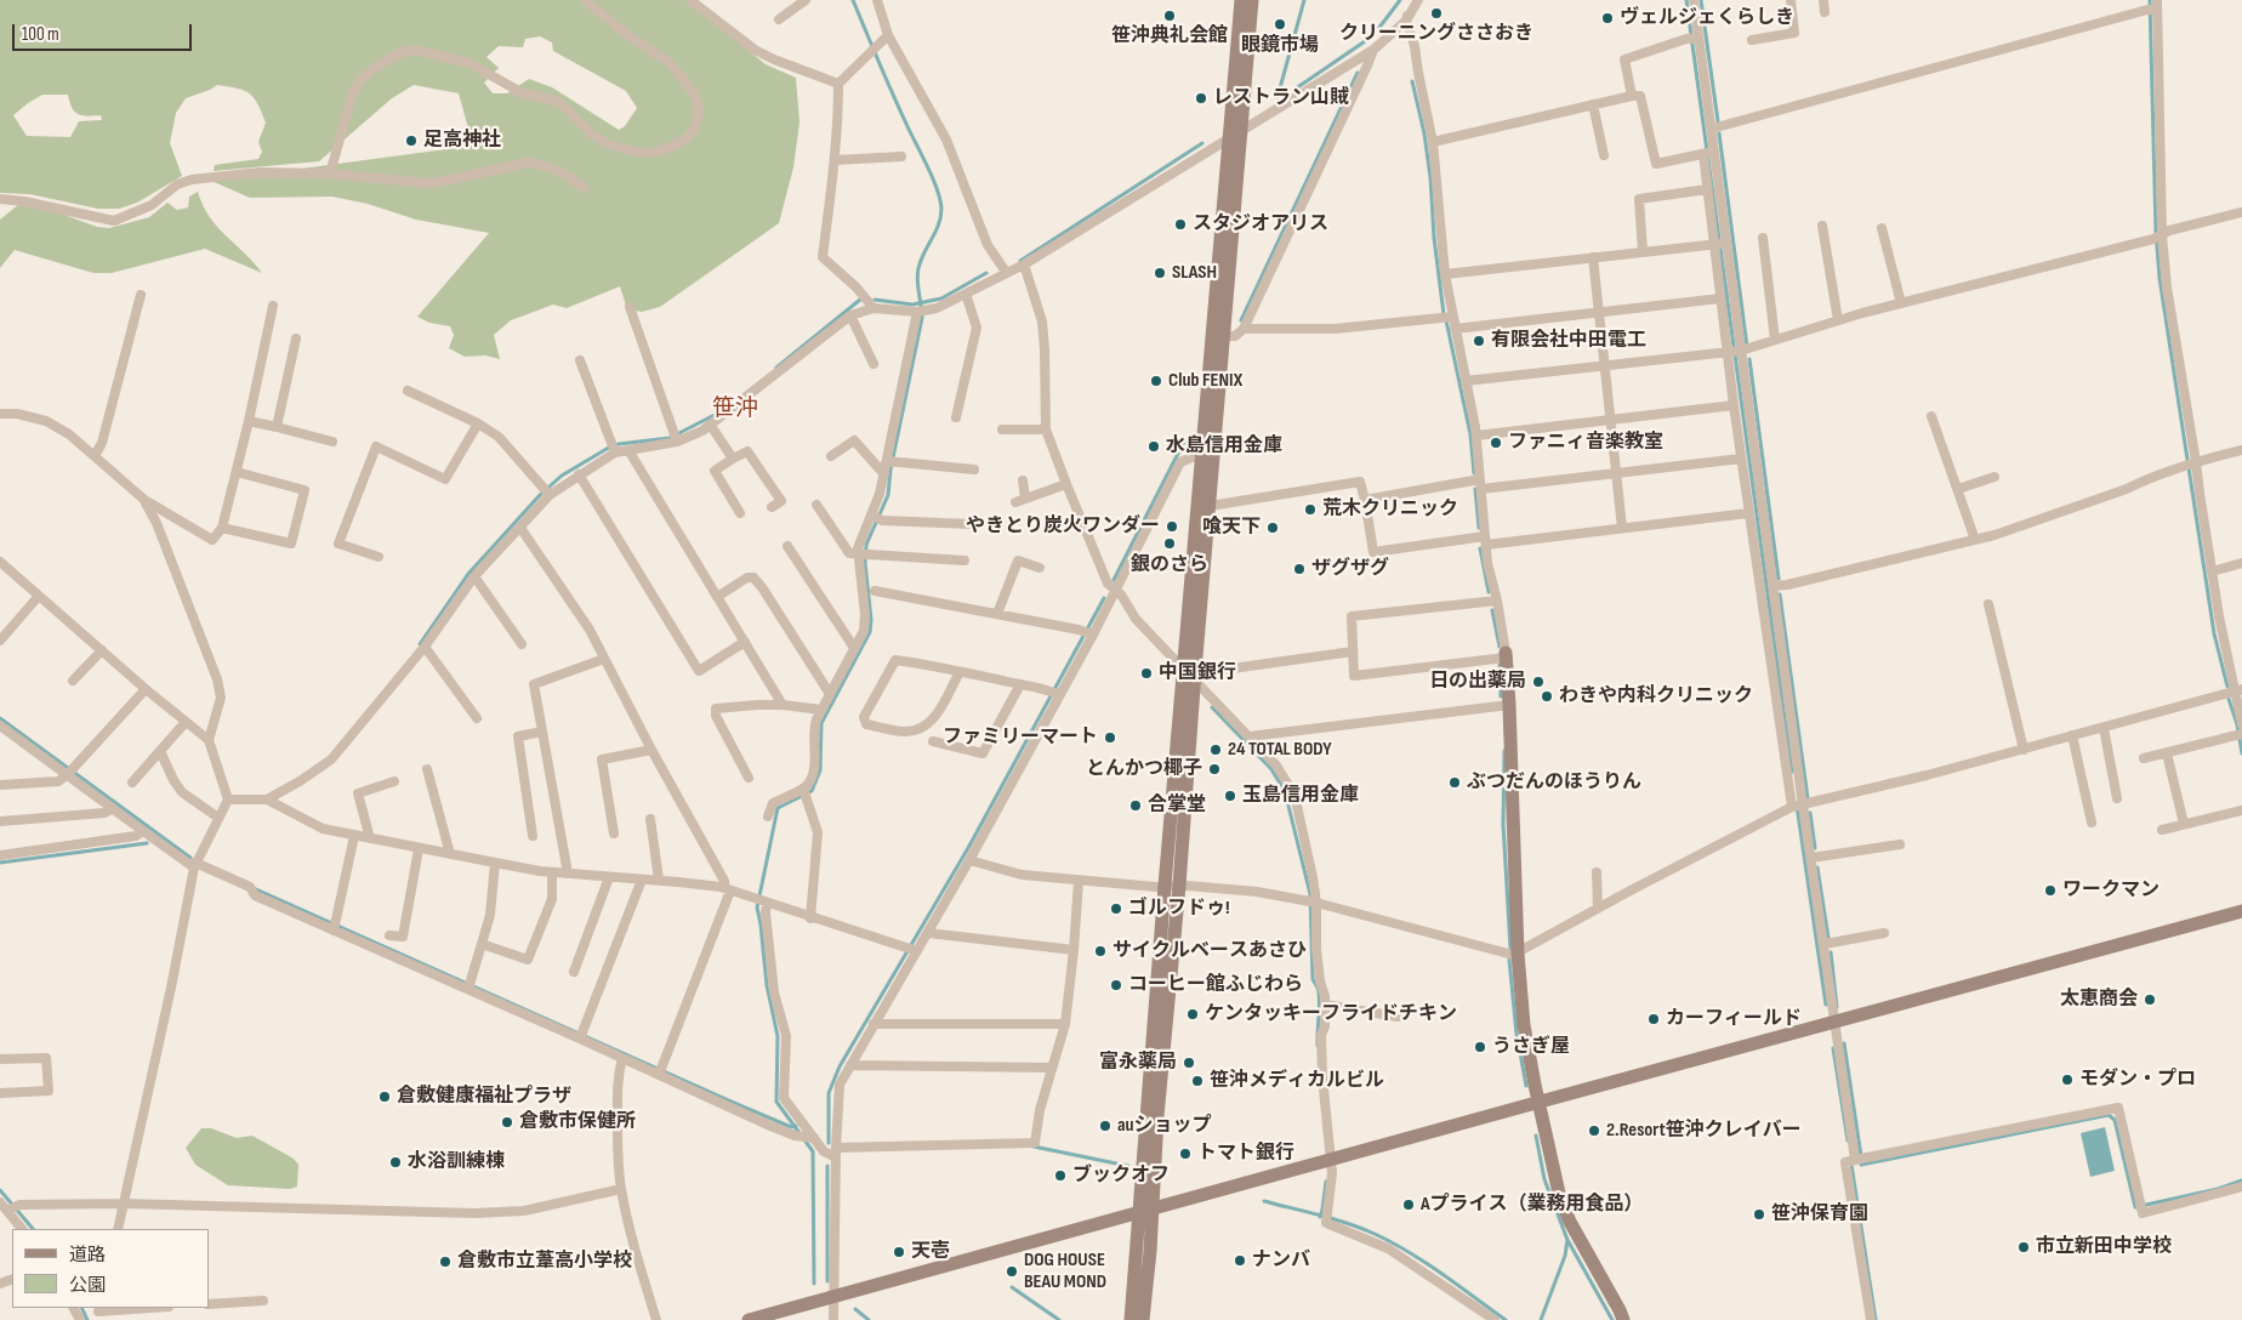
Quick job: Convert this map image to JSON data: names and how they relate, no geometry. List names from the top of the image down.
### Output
{
  "districts": ["笹沖"],
  "places": [
    "クリーニングささおき",
    "笹沖典礼会館",
    "ヴェルジェくらしき",
    "眼鏡市場",
    "レストラン山賊",
    "足高神社",
    "スタジオアリス",
    "SLASH",
    "有限会社中田電工",
    "Club FENIX",
    "ファニィ音楽教室",
    "水島信用金庫",
    "荒木クリニック",
    "やきとり炭火ワンダー",
    "喰天下",
    "銀のさら",
    "ザグザグ",
    "中国銀行",
    "日の出薬局",
    "わきや内科クリニック",
    "ファミリーマート",
    "24 TOTAL BODY",
    "とんかつ椰子",
    "ぶつだんのほうりん",
    "玉島信用金庫",
    "合掌堂",
    "ワークマン",
    "ゴルフドゥ!",
    "サイクルベースあさひ",
    "コーヒー館ふじわら",
    "太恵商会",
    "ケンタッキーフライドチキン",
    "カーフィールド",
    "うさぎ屋",
    "富永薬局",
    "モダン・プロ",
    "笹沖メディカルビル",
    "倉敷健康福祉プラザ",
    "倉敷市保健所",
    "auショップ",
    "2.Resort笹沖クレイバー",
    "トマト銀行",
    "水浴訓練棟",
    "ブックオフ",
    "Aプライス（業務用食品）",
    "笹沖保育園",
    "市立新田中学校",
    "天壱",
    "ナンバ",
    "倉敷市立葦高小学校",
    "DOG HOUSE BEAU MOND"
  ],
  "legend": ["道路", "公園"],
  "scale_bar": "100 m"
}
